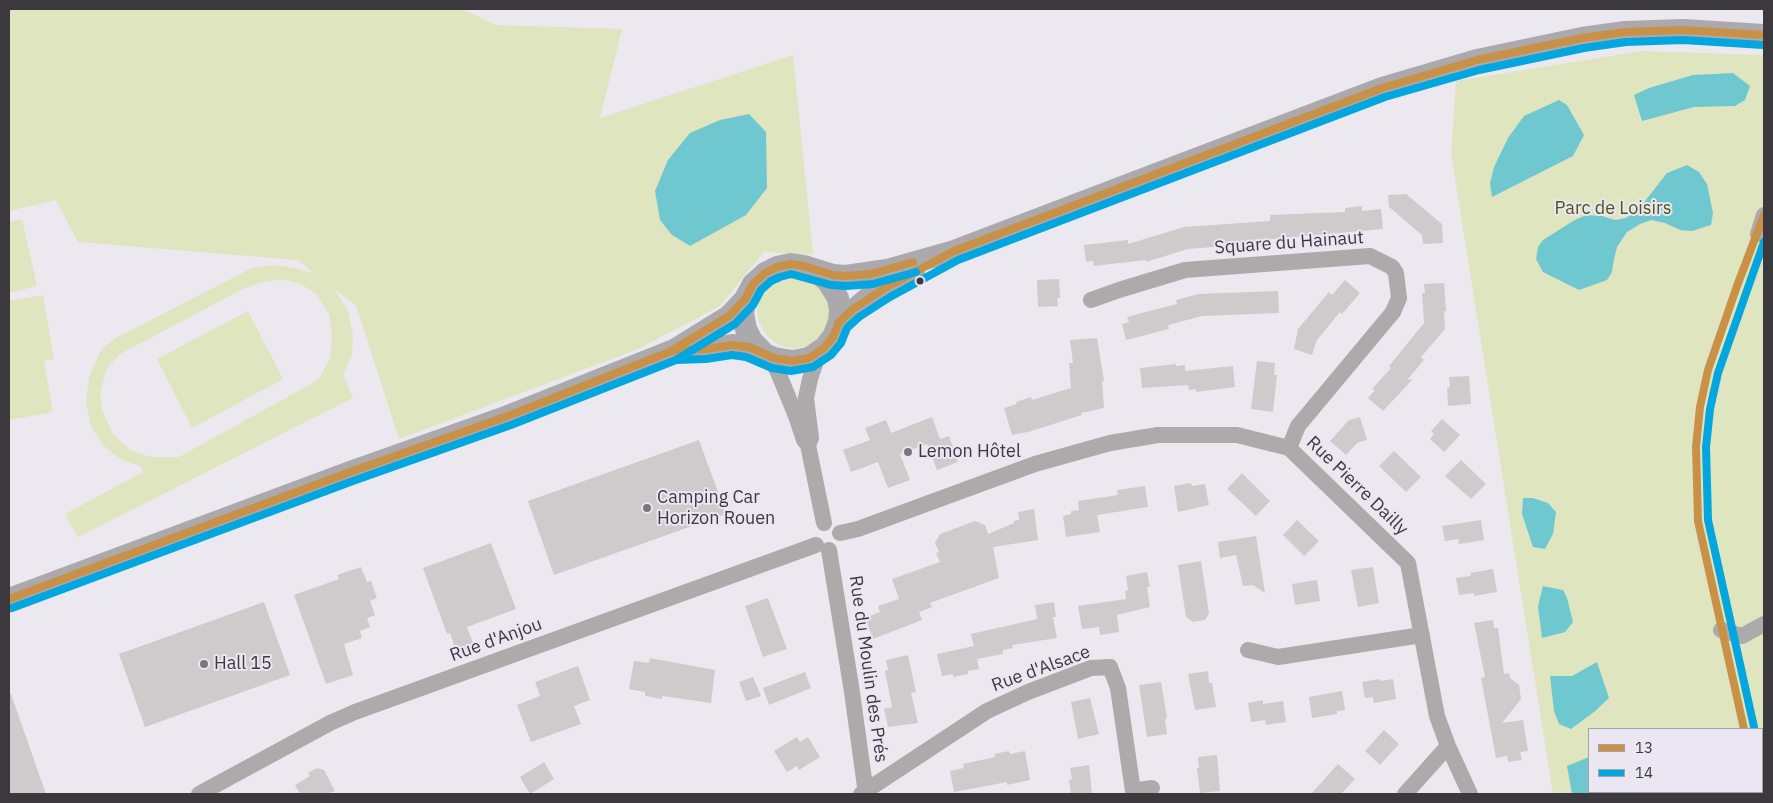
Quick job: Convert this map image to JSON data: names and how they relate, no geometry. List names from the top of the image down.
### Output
{
  "streets": {
    "street": [
      "Square du Hainaut",
      "Rue Pierre Dailly",
      "Rue d'Anjou",
      "Rue du Moulin des Prés",
      "Rue d'Alsace"
    ]
  },
  "crossings": [
    ["Square du Hainaut", "Rue Pierre Dailly"],
    ["Rue Pierre Dailly", "Rue d'Anjou"],
    ["Rue Pierre Dailly", "Rue du Moulin des Prés"],
    ["Rue d'Anjou", "Rue du Moulin des Prés"],
    ["Rue du Moulin des Prés", "Rue d'Alsace"]
  ],
  "parks": ["Parc de Loisirs"],
  "places": ["Lemon Hôtel", "Camping Car Horizon Rouen", "Hall 15"],
  "lines": ["transit line 13", "transit line 14"],
  "legend": ["13", "14"]
}
